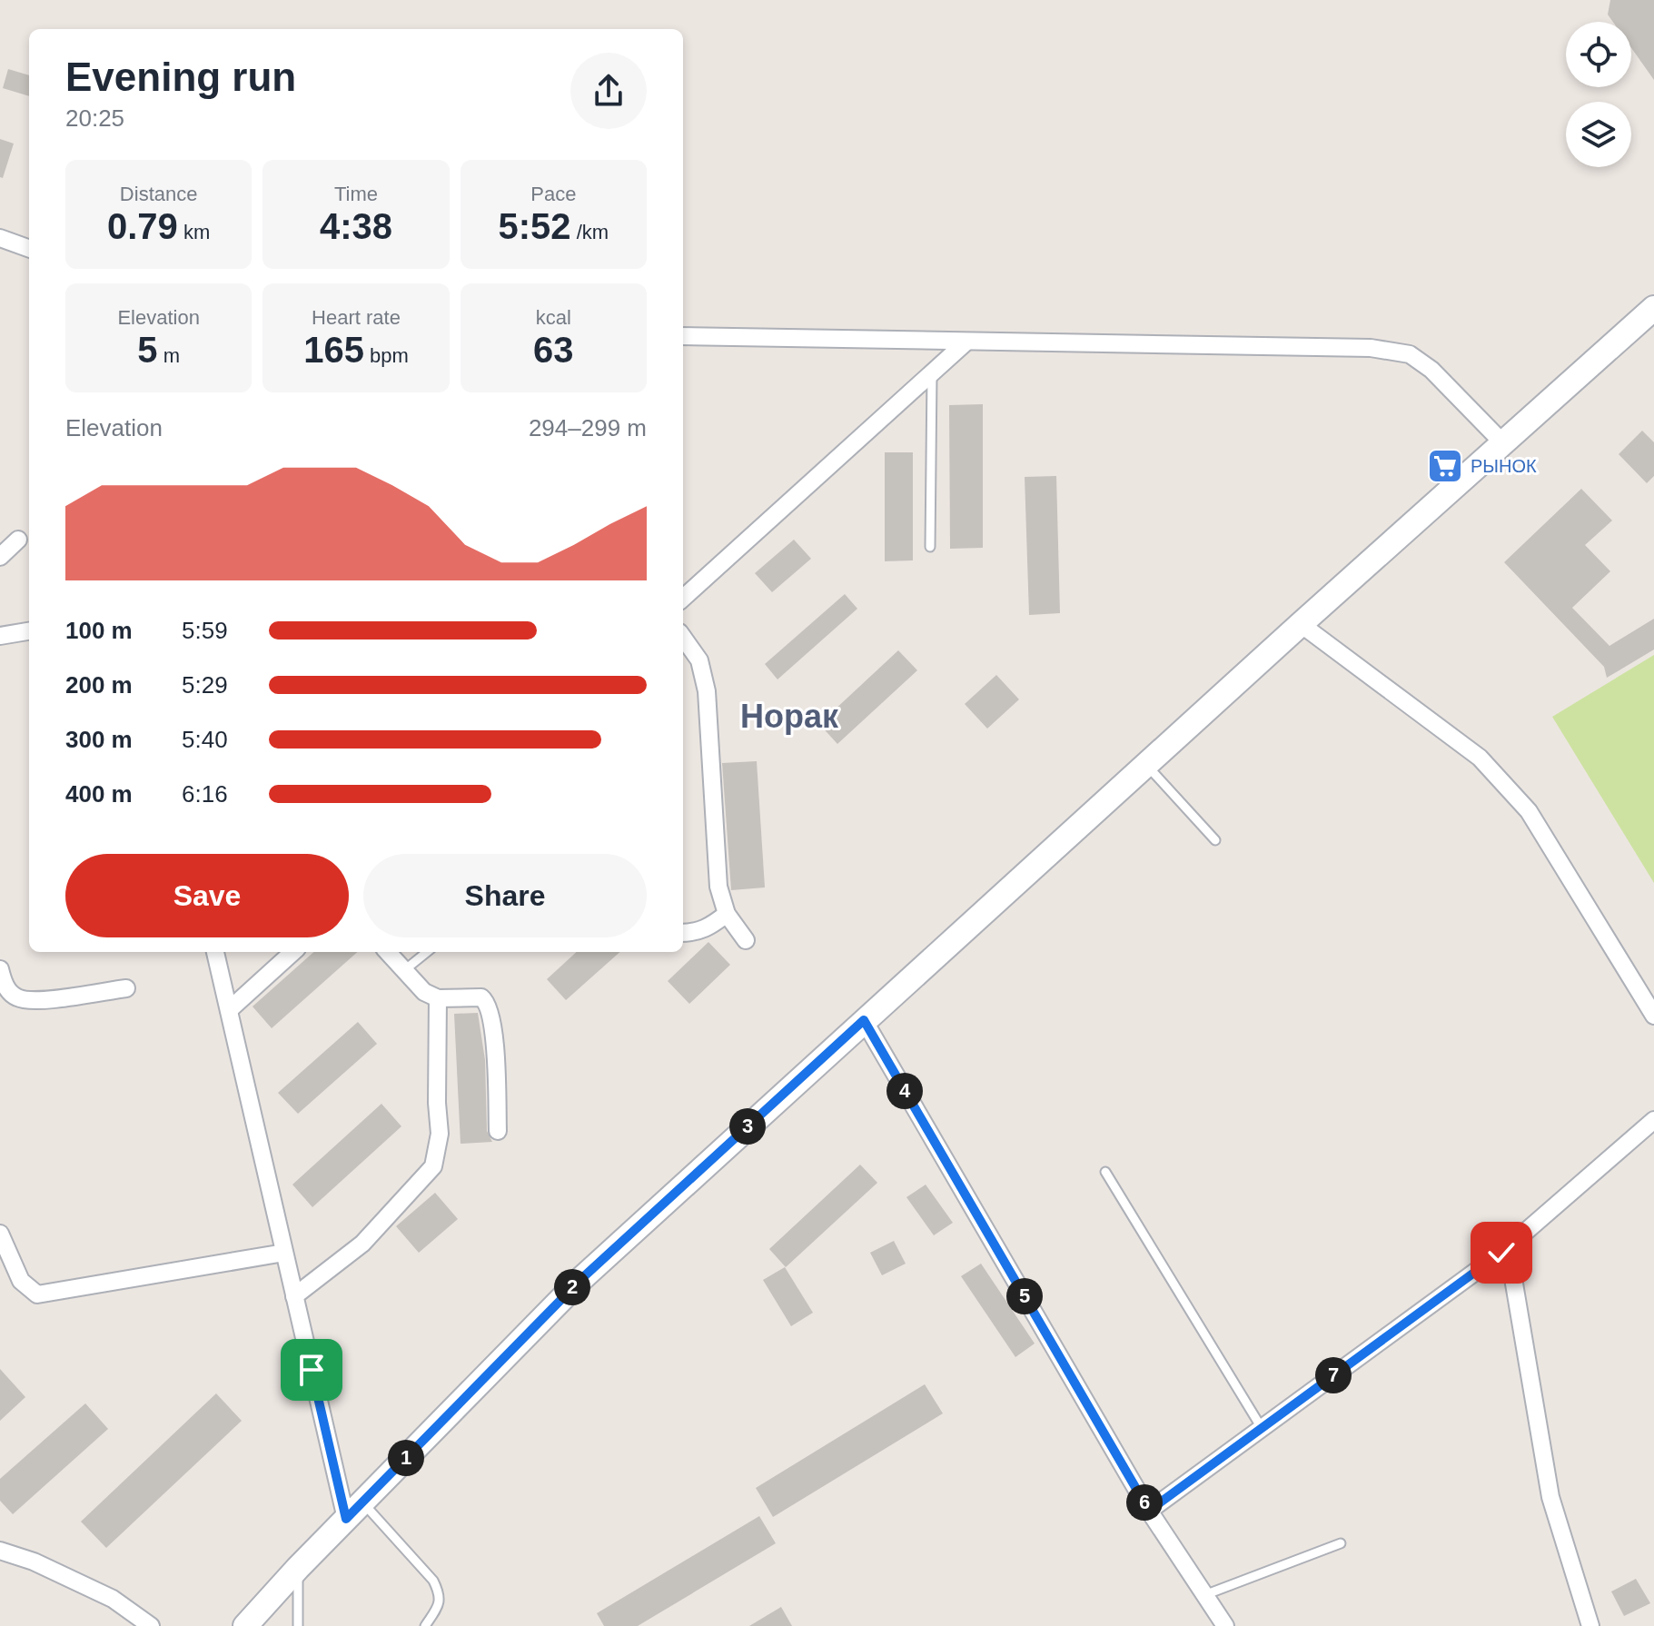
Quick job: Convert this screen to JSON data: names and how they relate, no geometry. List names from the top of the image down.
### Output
{
  "districts": ["Норак"],
  "places": {
    "supermarket": ["РЫНОК"]
  },
  "page": {
    "heading": ["Evening run", "20:25"],
    "stats": [
      ["Distance", "0.79 km"],
      ["Time", "4:38"],
      ["Pace", "5:52 /km"],
      ["Elevation", "5 m"],
      ["Heart rate", "165 bpm"],
      ["kcal", "63"]
    ],
    "chart": ["Elevation", "294–299 m"],
    "list": [
      {
        "name": "100 m",
        "note": "5:59"
      },
      {
        "name": "200 m",
        "note": "5:29"
      },
      {
        "name": "300 m",
        "note": "5:40"
      },
      {
        "name": "400 m",
        "note": "6:16"
      }
    ],
    "buttons": ["Save", "Share"],
    "pins": [
      "4",
      "3",
      "2",
      "5",
      "7",
      "1",
      "6"
    ]
  }
}
